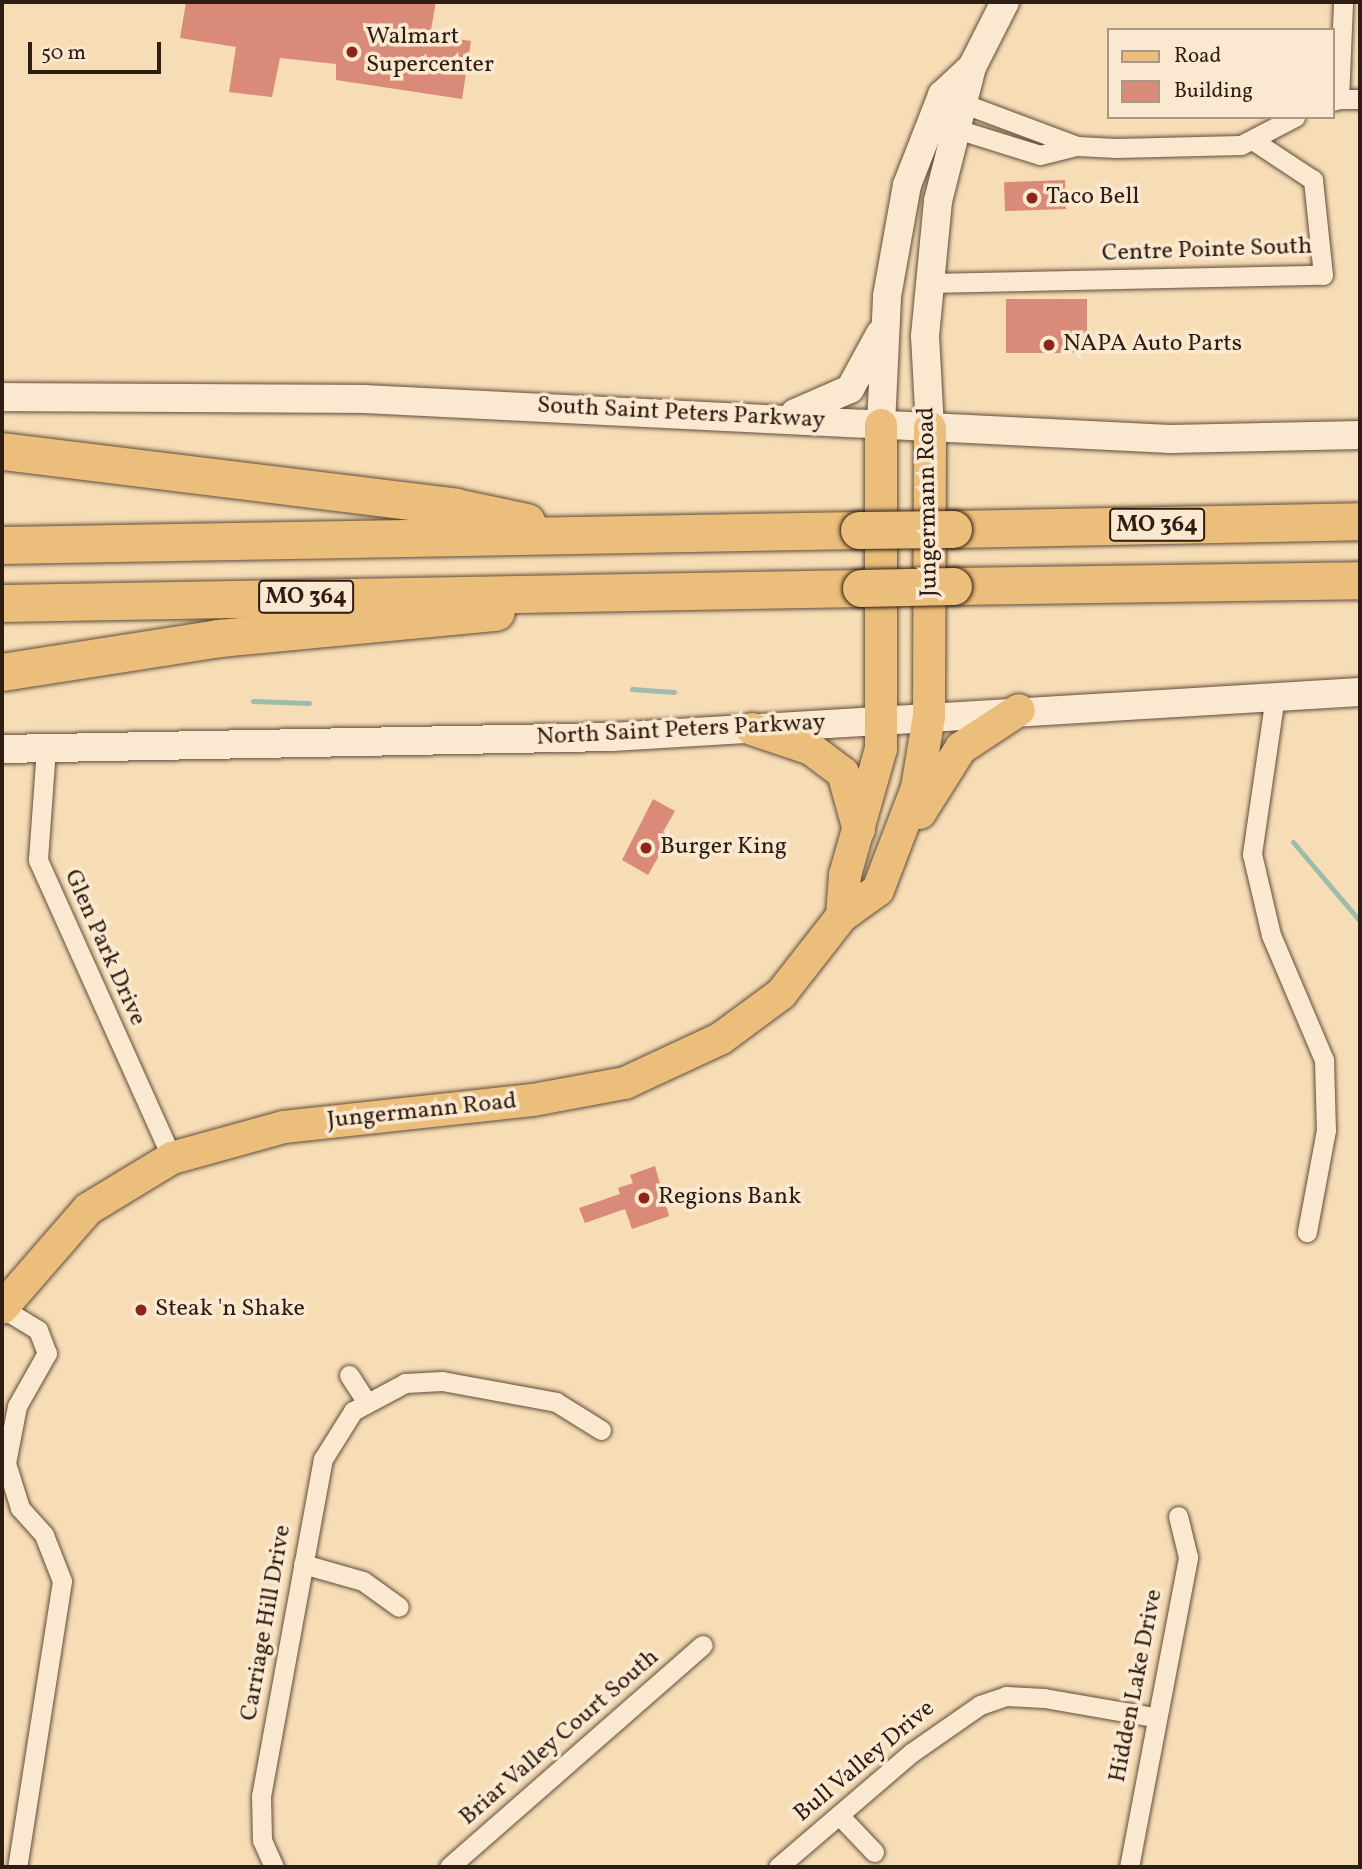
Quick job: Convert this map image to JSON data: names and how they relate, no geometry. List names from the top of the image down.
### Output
{
  "streets": {
    "highway": ["MO 364"],
    "main road": ["South Saint Peters Parkway", "Jungermann Road", "North Saint Peters Parkway"],
    "street": [
      "Centre Pointe South",
      "Glen Park Drive",
      "Carriage Hill Drive",
      "Hidden Lake Drive",
      "Briar Valley Court South",
      "Bull Valley Drive"
    ]
  },
  "crossings": [
    ["Centre Pointe South", "Jungermann Road"],
    ["South Saint Peters Parkway", "Jungermann Road"],
    ["Jungermann Road", "North Saint Peters Parkway"],
    ["Jungermann Road", "Glen Park Drive"],
    ["North Saint Peters Parkway", "Glen Park Drive"],
    ["Hidden Lake Drive", "Bull Valley Drive"]
  ],
  "places": [
    "Walmart Supercenter",
    "Taco Bell",
    "NAPA Auto Parts",
    "Burger King",
    "Regions Bank",
    "Steak 'n Shake"
  ],
  "legend": ["Road", "Building"],
  "scale_bar": "50 m"
}
